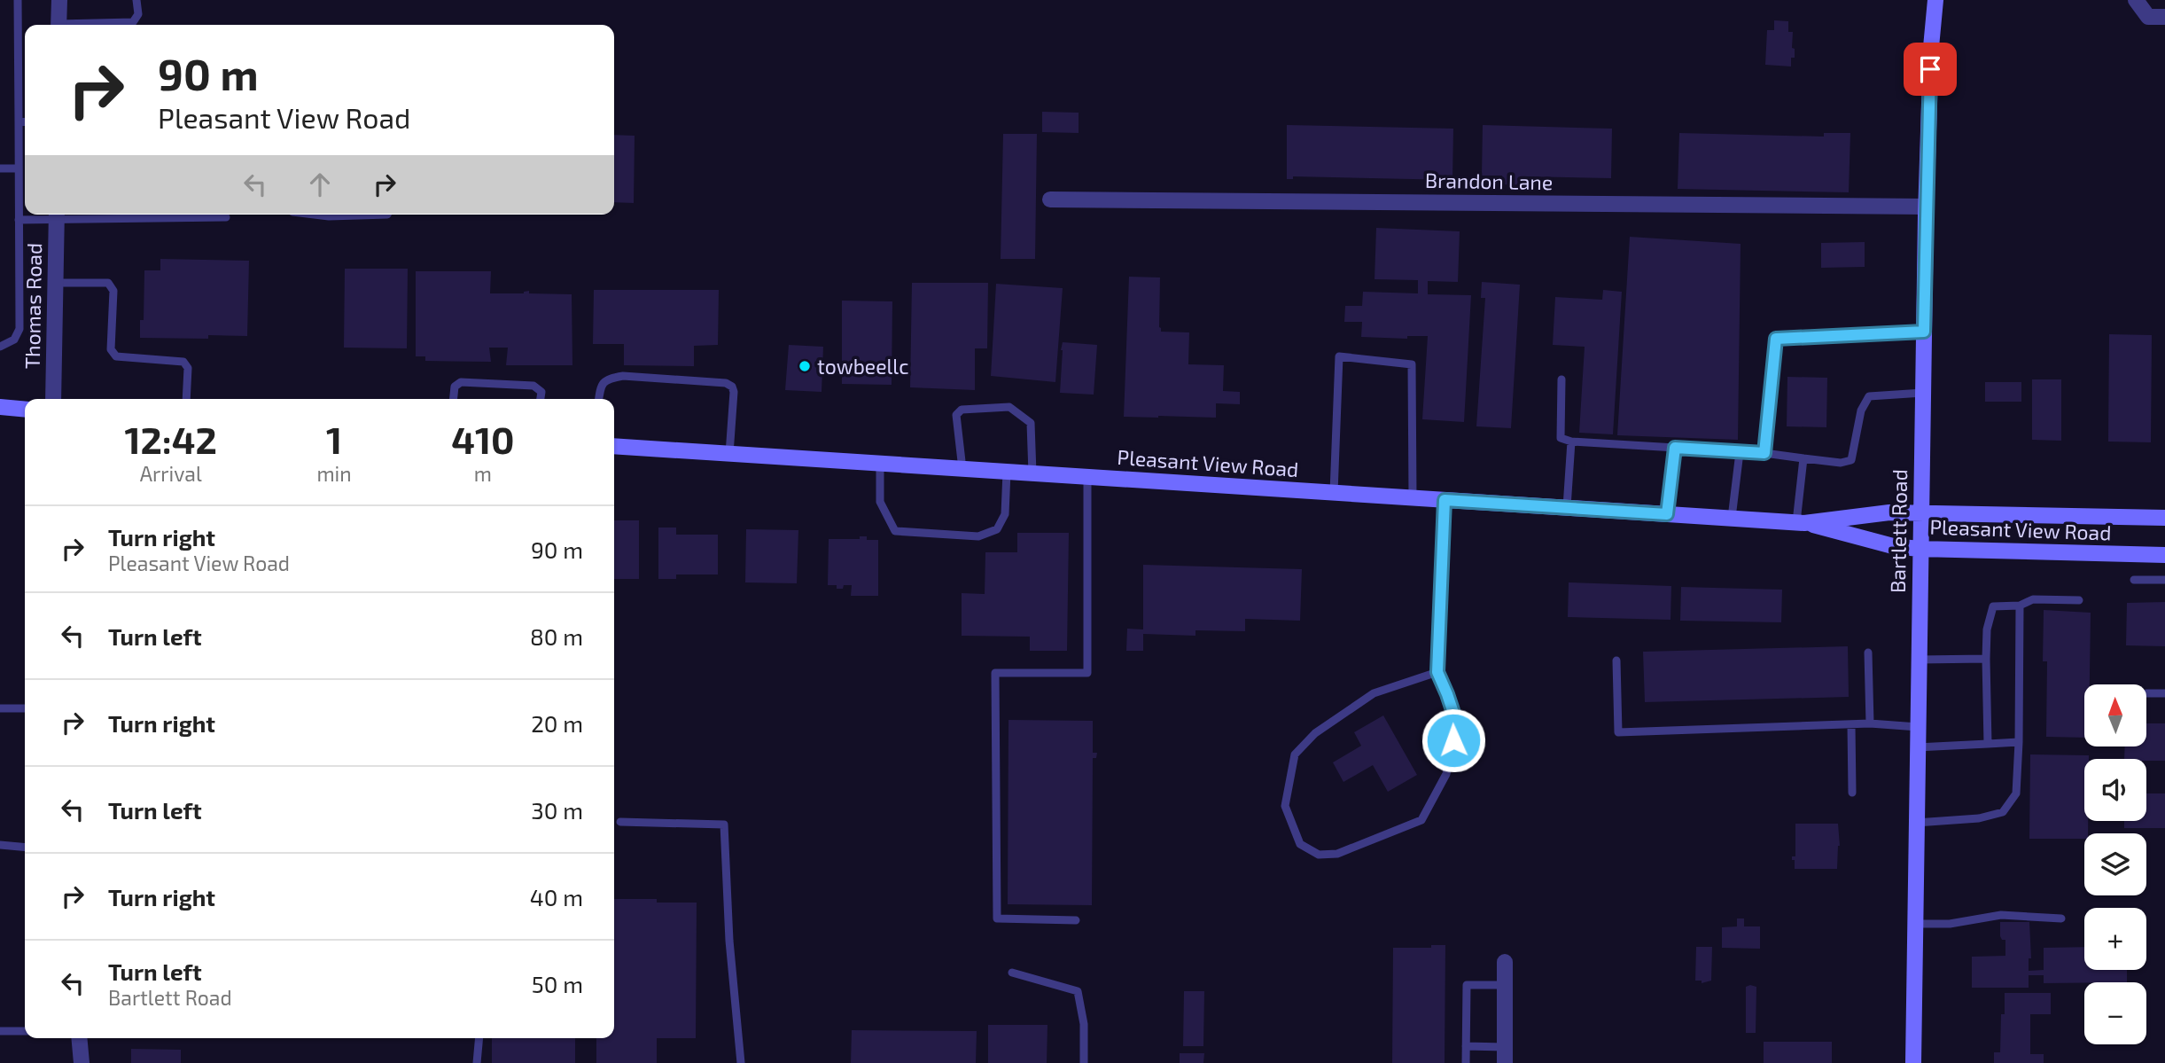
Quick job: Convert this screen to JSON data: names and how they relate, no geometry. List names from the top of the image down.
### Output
{
  "streets": {
    "main road": ["Pleasant View Road", "Bartlett Road"],
    "street": ["Brandon Lane", "Thomas Road"]
  },
  "crossings": [
    ["Brandon Lane", "Bartlett Road"],
    ["Pleasant View Road", "Bartlett Road"]
  ],
  "places": ["towbeellc"],
  "north": "top",
  "page": {
    "turn": ["90 m", "Pleasant View Road"],
    "eta": [
      "12:42",
      "Arrival",
      "1",
      "min",
      "410",
      "m"
    ],
    "list": [
      {
        "name": "Turn right",
        "note": "Pleasant View Road",
        "value": "90 m"
      },
      {
        "name": "Turn left",
        "value": "80 m"
      },
      {
        "name": "Turn right",
        "value": "20 m"
      },
      {
        "name": "Turn left",
        "value": "30 m"
      },
      {
        "name": "Turn right",
        "value": "40 m"
      },
      {
        "name": "Turn left",
        "note": "Bartlett Road",
        "value": "50 m"
      }
    ],
    "map_buttons": ["+", "−"]
  }
}
